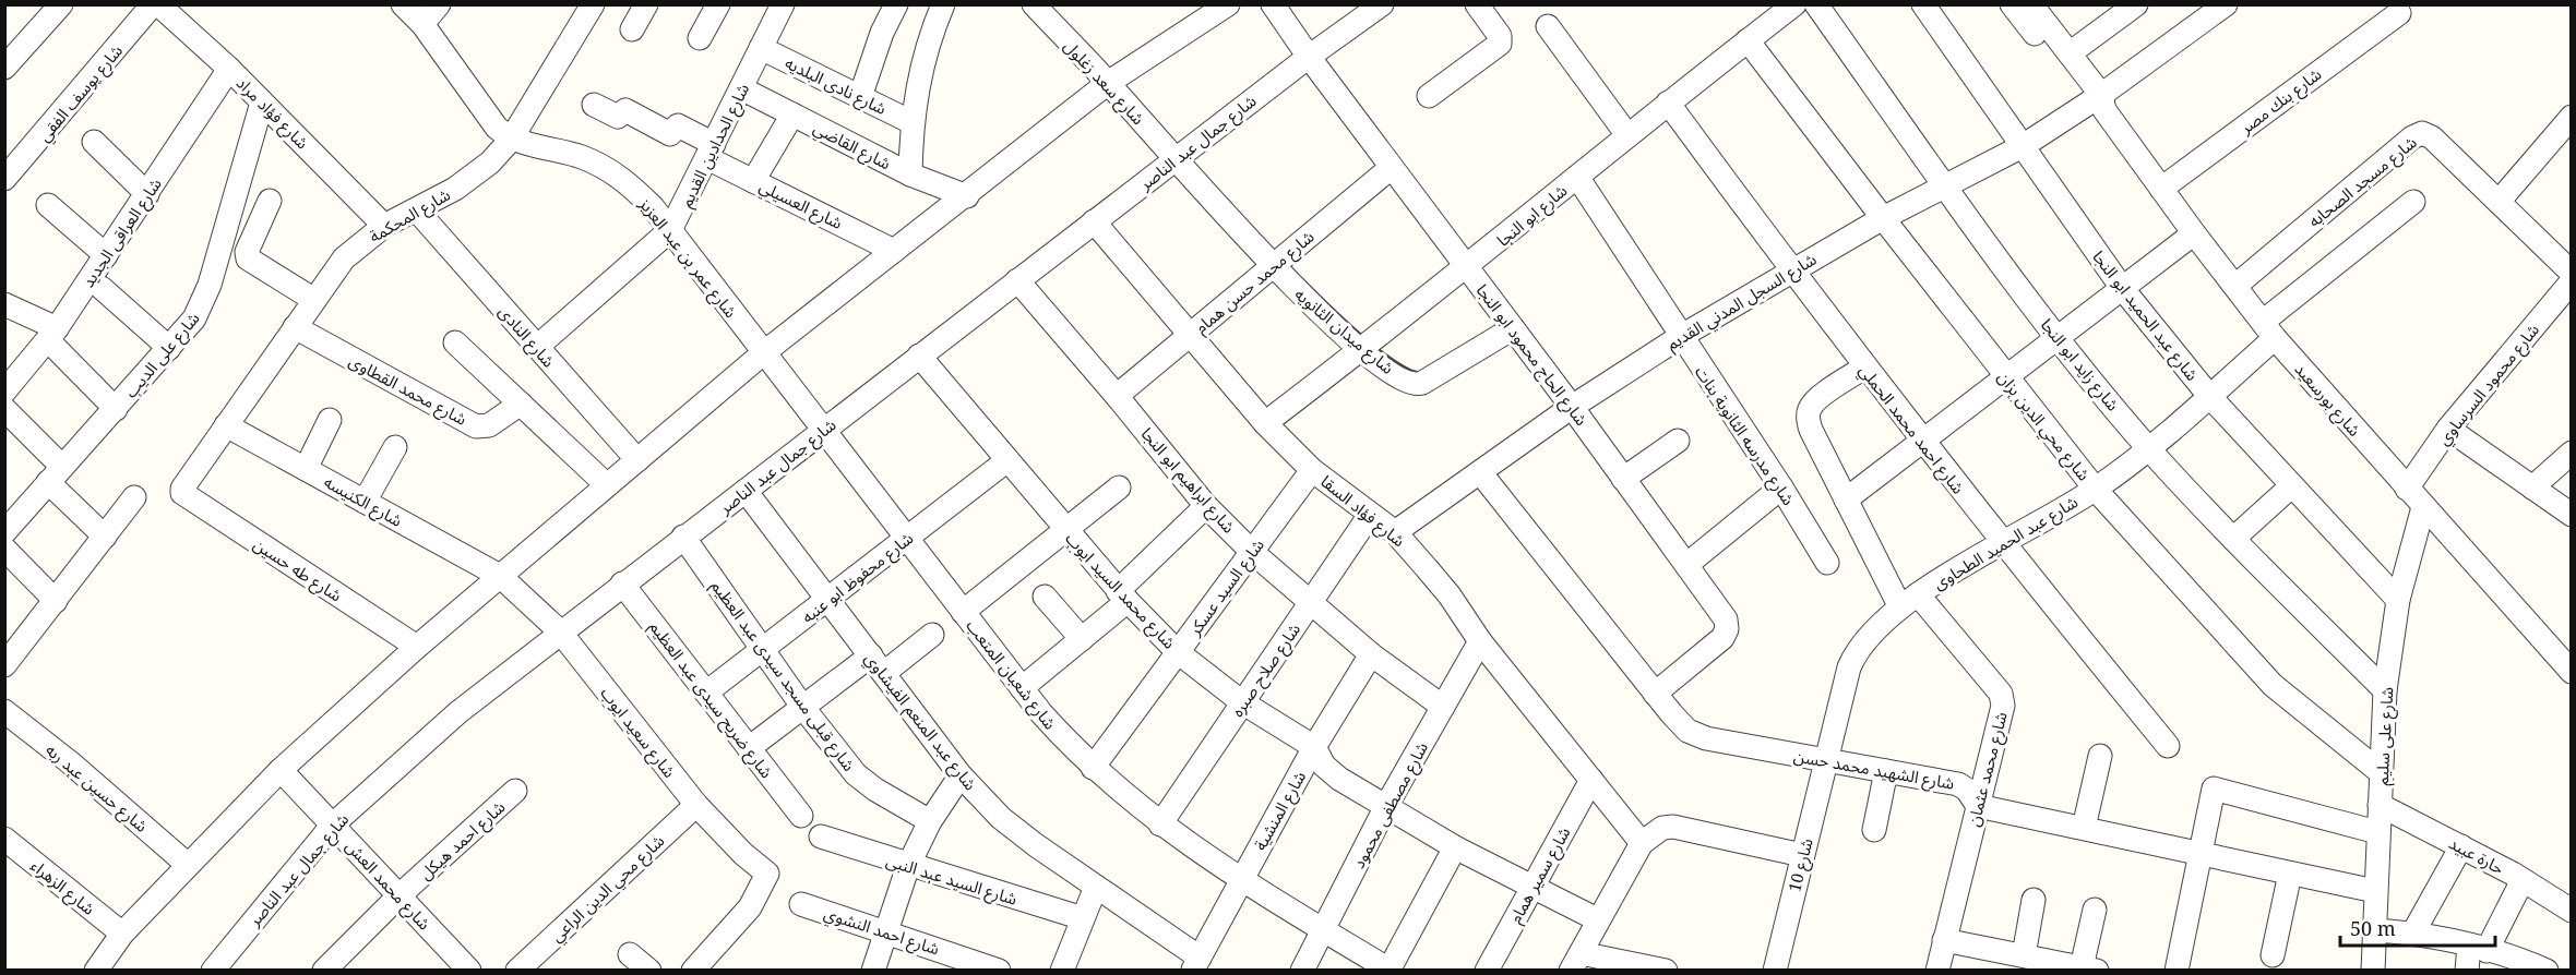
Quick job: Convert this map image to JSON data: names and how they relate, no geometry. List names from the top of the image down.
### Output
{
  "streets": {
    "street": [
      "شارع سعد زغلول",
      "شارع نادى البلديه",
      "شارع يوسف الفقي",
      "شارع بنك مصر",
      "شارع فؤاد مراد",
      "شارع جمال عبد الناصر",
      "شارع الحدادين القديم",
      "شارع القاضي",
      "شارع مسجد الصحابه",
      "شارع العسيلي",
      "شارع المحكمة",
      "شارع ابو النجا",
      "شارع العراقى الجديد",
      "شارع عمر بن عبد العزيز",
      "شارع محمد حسن همام",
      "شارع السجل المدني القديم",
      "شارع عبد الحميد ابو النجا",
      "شارع ميدان الثانويه",
      "شارع النادى",
      "شارع على الديب",
      "شارع الحاج محمود ابو النجا",
      "شارع زايد ابو النجا",
      "شارع محمود السرساوي",
      "شارع محمد القطاوى",
      "شارع بورسعيد",
      "شارع محي الدين بزان",
      "شارع احمد محمد الحملي",
      "شارع مدرسه الثانوية بنات",
      "شارع ابراهيم ابو النجا",
      "شارع الكنيسه",
      "شارع فؤاد السقا",
      "شارع عبد الحميد الطحاوى",
      "شارع طه حسين",
      "شارع محفوظ ابو عنبه",
      "شارع السيد عسكر",
      "شارع محمد السيد ايوب",
      "شارع صلاح صبره",
      "شارع شعبان المتعب",
      "شارع قبلى مسجد سيدى عبد العظيم",
      "شارع ضريح سيدى عبد العظيم",
      "شارع عبد المنعم الفيشاوي",
      "شارع سعيد ايوب",
      "شارع على سليم",
      "شارع الشهيد محمد حسن",
      "شارع محمد عثمان",
      "شارع حسين عبد ربه",
      "شارع مصطفى محمود",
      "شارع المنشية",
      "شارع احمد هيكل",
      "حارة عبيد",
      "شارع 10",
      "شارع سمير همام",
      "شارع السيد عبد النبى",
      "شارع محمد العش",
      "شارع الزهراء",
      "شارع محي الدين الراعي",
      "شارع احمد النشوي"
    ]
  },
  "crossings": [
    ["شارع سعد زغلول", "شارع جمال عبد الناصر"],
    ["شارع سعد زغلول", "شارع ميدان الثانويه"],
    ["شارع نادى البلديه", "شارع الحدادين القديم"],
    ["شارع يوسف الفقي", "شارع فؤاد مراد"],
    ["شارع بنك مصر", "شارع بورسعيد"],
    ["شارع فؤاد مراد", "شارع المحكمة"],
    ["شارع فؤاد مراد", "شارع العراقى الجديد"],
    ["شارع فؤاد مراد", "شارع على الديب"],
    ["شارع جمال عبد الناصر", "شارع ميدان الثانويه"],
    ["شارع جمال عبد الناصر", "شارع الحاج محمود ابو النجا"],
    ["شارع جمال عبد الناصر", "شارع ابراهيم ابو النجا"],
    ["شارع جمال عبد الناصر", "شارع فؤاد السقا"],
    ["شارع جمال عبد الناصر", "شارع محمد السيد ايوب"],
    ["شارع جمال عبد الناصر", "شارع شعبان المتعب"],
    ["شارع جمال عبد الناصر", "شارع قبلى مسجد سيدى عبد العظيم"],
    ["شارع جمال عبد الناصر", "شارع ضريح سيدى عبد العظيم"],
    ["شارع جمال عبد الناصر", "شارع عبد المنعم الفيشاوي"],
    ["شارع جمال عبد الناصر", "شارع سعيد ايوب"],
    ["شارع جمال عبد الناصر", "شارع محمد العش"],
    ["شارع الحدادين القديم", "شارع القاضي"],
    ["شارع الحدادين القديم", "شارع العسيلي"],
    ["شارع الحدادين القديم", "شارع عمر بن عبد العزيز"],
    ["شارع الحدادين القديم", "شارع النادى"],
    ["شارع مسجد الصحابه", "شارع بورسعيد"],
    ["شارع المحكمة", "شارع عمر بن عبد العزيز"],
    ["شارع المحكمة", "شارع النادى"],
    ["شارع المحكمة", "شارع محمد القطاوى"],
    ["شارع المحكمة", "شارع الكنيسه"],
    ["شارع المحكمة", "شارع طه حسين"],
    ["شارع ابو النجا", "شارع ميدان الثانويه"],
    ["شارع ابو النجا", "شارع الحاج محمود ابو النجا"],
    ["شارع ابو النجا", "شارع محي الدين بزان"],
    ["شارع ابو النجا", "شارع احمد محمد الحملي"],
    ["شارع ابو النجا", "شارع مدرسه الثانوية بنات"],
    ["شارع ابو النجا", "شارع فؤاد السقا"],
    ["شارع عمر بن عبد العزيز", "شارع شعبان المتعب"],
    ["شارع محمد حسن همام", "شارع ميدان الثانويه"],
    ["شارع محمد حسن همام", "شارع الحاج محمود ابو النجا"],
    ["شارع محمد حسن همام", "شارع ابراهيم ابو النجا"],
    ["شارع محمد حسن همام", "شارع فؤاد السقا"],
    ["شارع السجل المدني القديم", "شارع عبد الحميد ابو النجا"],
    ["شارع السجل المدني القديم", "شارع الحاج محمود ابو النجا"],
    ["شارع السجل المدني القديم", "شارع زايد ابو النجا"],
    ["شارع السجل المدني القديم", "شارع بورسعيد"],
    ["شارع السجل المدني القديم", "شارع محي الدين بزان"],
    ["شارع السجل المدني القديم", "شارع احمد محمد الحملي"],
    ["شارع السجل المدني القديم", "شارع مدرسه الثانوية بنات"],
    ["شارع السجل المدني القديم", "شارع فؤاد السقا"],
    ["شارع السجل المدني القديم", "شارع الشهيد محمد حسن"],
    ["شارع عبد الحميد ابو النجا", "شارع عبد الحميد الطحاوى"],
    ["شارع عبد الحميد ابو النجا", "شارع على سليم"],
    ["شارع ميدان الثانويه", "شارع الحاج محمود ابو النجا"],
    ["شارع الحاج محمود ابو النجا", "شارع الشهيد محمد حسن"],
    ["شارع زايد ابو النجا", "شارع عبد الحميد الطحاوى"],
    ["شارع زايد ابو النجا", "شارع على سليم"],
    ["شارع محمود السرساوي", "شارع بورسعيد"],
    ["شارع بورسعيد", "شارع عبد الحميد الطحاوى"],
    ["شارع بورسعيد", "شارع على سليم"],
    ["شارع محي الدين بزان", "شارع عبد الحميد الطحاوى"],
    ["شارع محي الدين بزان", "شارع على سليم"],
    ["شارع احمد محمد الحملي", "شارع عبد الحميد الطحاوى"],
    ["شارع ابراهيم ابو النجا", "شارع السيد عسكر"],
    ["شارع ابراهيم ابو النجا", "شارع صلاح صبره"],
    ["شارع ابراهيم ابو النجا", "شارع مصطفى محمود"],
    ["شارع ابراهيم ابو النجا", "شارع المنشية"],
    ["شارع الكنيسه", "شارع سعيد ايوب"],
    ["شارع فؤاد السقا", "شارع السيد عسكر"],
    ["شارع فؤاد السقا", "شارع صلاح صبره"],
    ["شارع فؤاد السقا", "شارع مصطفى محمود"],
    ["شارع فؤاد السقا", "شارع سمير همام"],
    ["شارع عبد الحميد الطحاوى", "شارع الشهيد محمد حسن"],
    ["شارع عبد الحميد الطحاوى", "شارع محمد عثمان"],
    ["شارع عبد الحميد الطحاوى", "شارع 10"],
    ["شارع محفوظ ابو عنبه", "شارع محمد السيد ايوب"],
    ["شارع محفوظ ابو عنبه", "شارع شعبان المتعب"],
    ["شارع محفوظ ابو عنبه", "شارع قبلى مسجد سيدى عبد العظيم"],
    ["شارع محفوظ ابو عنبه", "شارع ضريح سيدى عبد العظيم"],
    ["شارع محفوظ ابو عنبه", "شارع عبد المنعم الفيشاوي"],
    ["شارع السيد عسكر", "شارع محمد السيد ايوب"],
    ["شارع السيد عسكر", "شارع شعبان المتعب"],
    ["شارع محمد السيد ايوب", "شارع صلاح صبره"],
    ["شارع محمد السيد ايوب", "شارع مصطفى محمود"],
    ["شارع محمد السيد ايوب", "شارع المنشية"],
    ["شارع محمد السيد ايوب", "شارع سمير همام"],
    ["شارع صلاح صبره", "شارع شعبان المتعب"],
    ["شارع شعبان المتعب", "شارع مصطفى محمود"],
    ["شارع شعبان المتعب", "شارع المنشية"],
    ["شارع عبد المنعم الفيشاوي", "شارع المنشية"],
    ["شارع سعيد ايوب", "شارع محي الدين الراعي"],
    ["شارع على سليم", "حارة عبيد"],
    ["شارع الشهيد محمد حسن", "شارع محمد عثمان"],
    ["شارع الشهيد محمد حسن", "شارع 10"],
    ["شارع احمد هيكل", "شارع محمد العش"]
  ],
  "scale_bar": "50 m"
}
